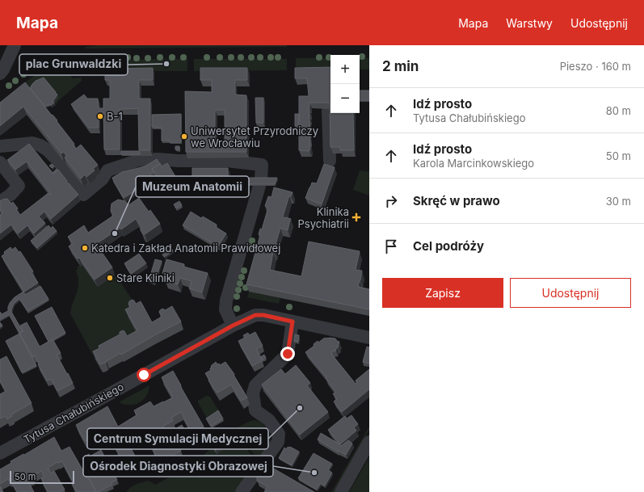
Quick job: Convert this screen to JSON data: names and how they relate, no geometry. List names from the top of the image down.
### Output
{
  "streets": {
    "street": ["Tytusa Chałubińskiego"]
  },
  "places": {
    "other": [
      "plac Grunwaldzki",
      "B-1",
      "Uniwersytet Przyrodniczy we Wrocławiu",
      "Muzeum Anatomii",
      "Katedra i Zakład Anatomii Prawidłowej",
      "Stare Kliniki",
      "Centrum Symulacji Medycznej",
      "Ośrodek Diagnostyki Obrazowej"
    ],
    "health": ["Klinika Psychiatrii"]
  },
  "scale_bar": "50 m",
  "page": {
    "header": "Mapa",
    "nav": ["Mapa", "Warstwy", "Udostępnij"],
    "heading": ["2 min", "Pieszo · 160 m"],
    "map_buttons": ["+", "−"],
    "list": [
      ["Idź prosto", "Tytusa Chałubińskiego", "80 m"],
      ["Idź prosto", "Karola Marcinkowskiego", "50 m"],
      ["Skręć w prawo", "30 m"],
      "Cel podróży"
    ],
    "buttons": ["Zapisz", "Udostępnij"],
    "scale": "50 m"
  }
}
